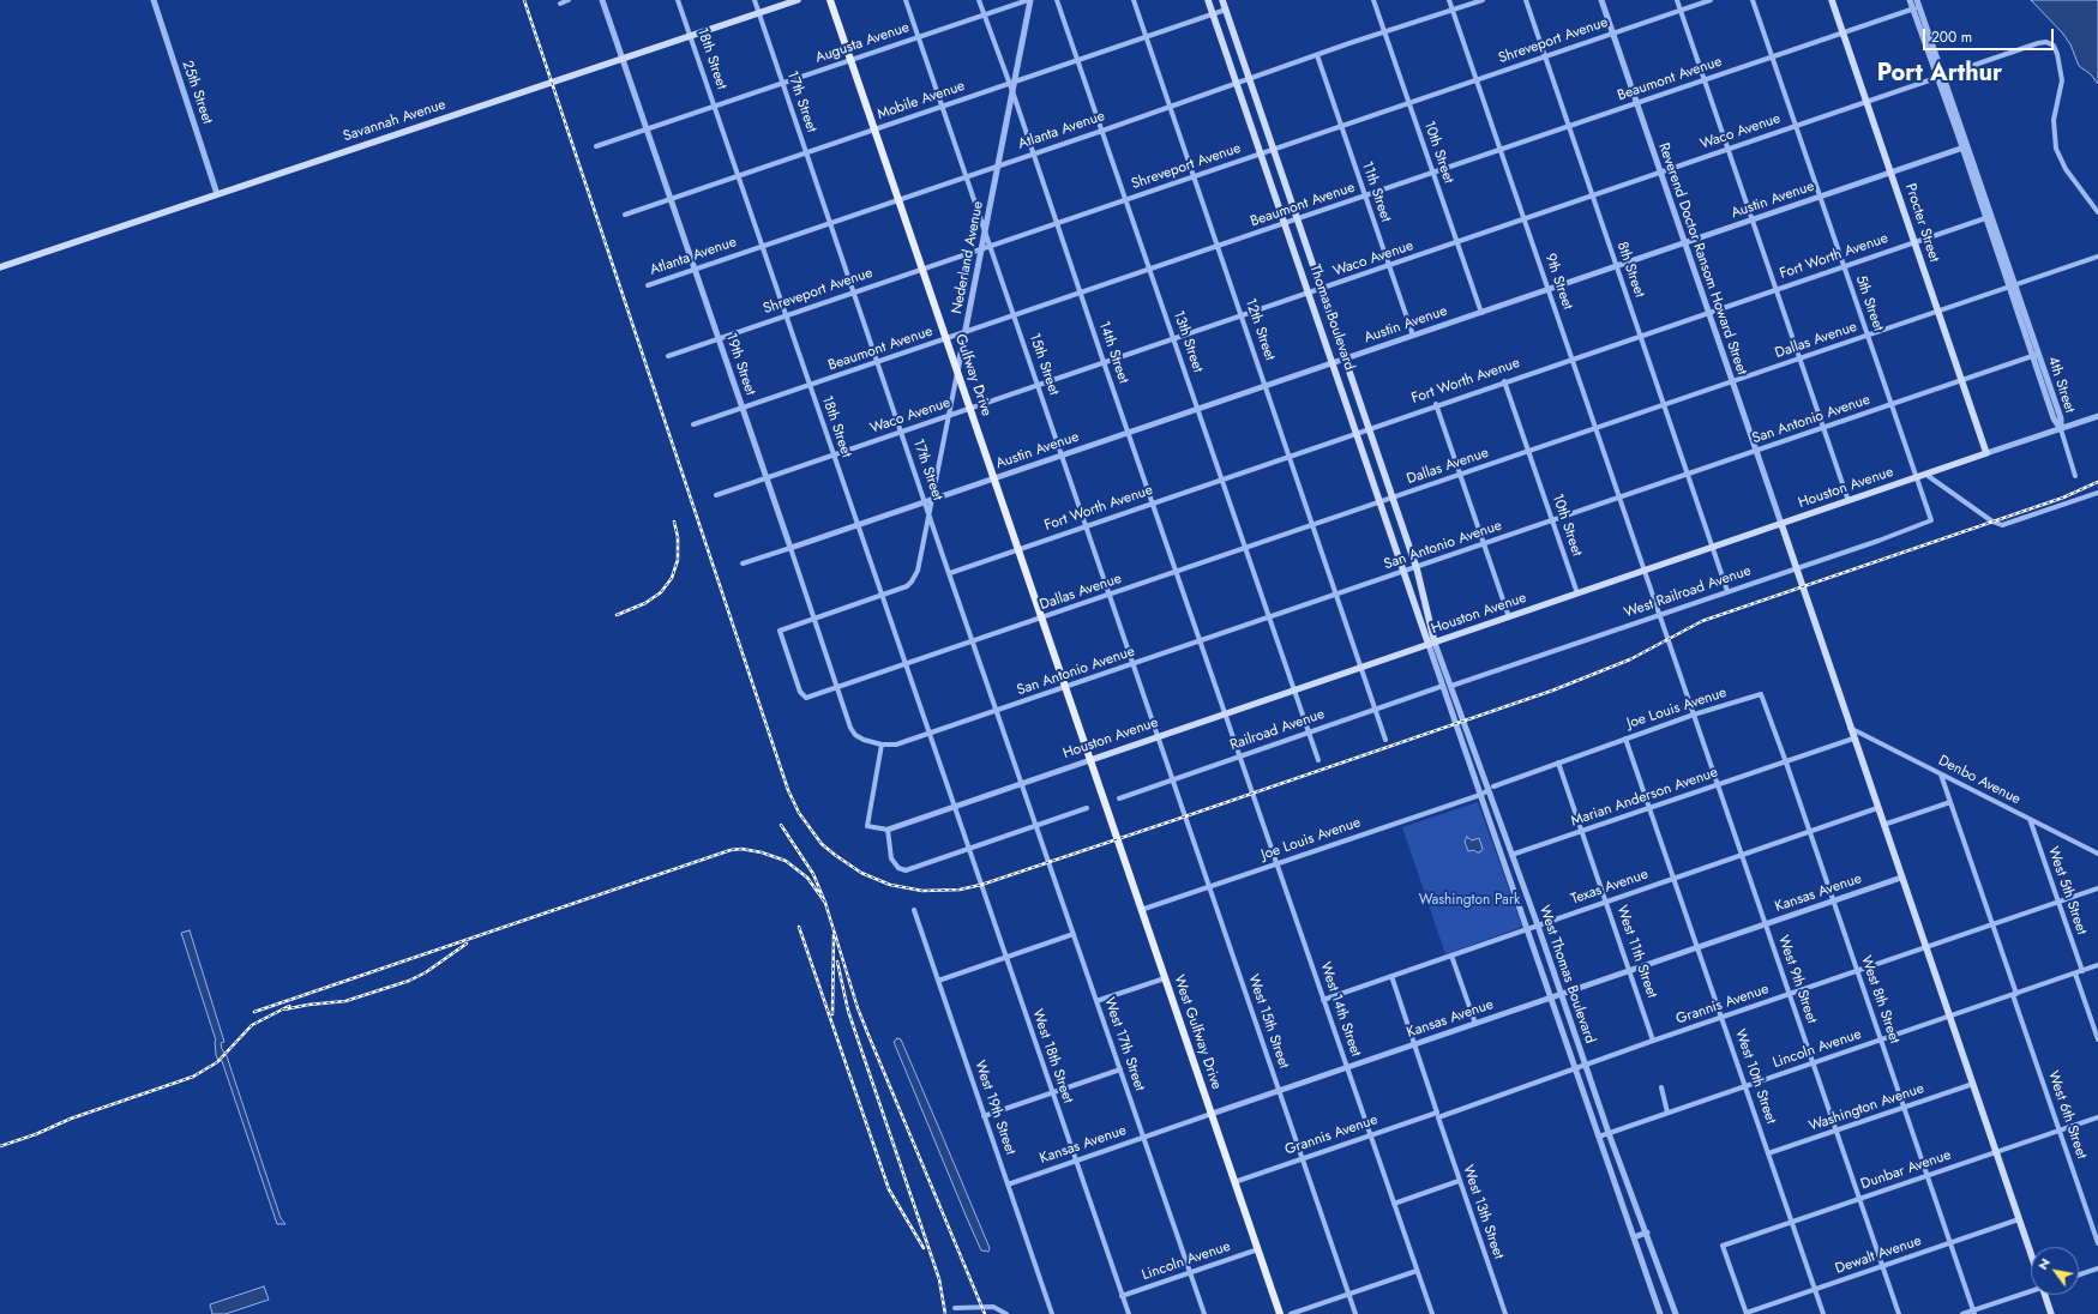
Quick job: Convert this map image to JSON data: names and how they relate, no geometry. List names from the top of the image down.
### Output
{
  "streets": {
    "main road": [
      "Savannah Avenue",
      "Procter Street",
      "Thomas Boulevard",
      "Gulfway Drive",
      "Houston Avenue",
      "West Gulfway Drive"
    ],
    "street": [
      "Shreveport Avenue",
      "Augusta Avenue",
      "18th Street",
      "Beaumont Avenue",
      "25th Street",
      "Mobile Avenue",
      "17th Street",
      "Atlanta Avenue",
      "Waco Avenue",
      "10th Street",
      "11th Street",
      "Austin Avenue",
      "Fort Worth Avenue",
      "Nederland Avenue",
      "Reverend Doctor Ransom Howard Street",
      "8th Street",
      "9th Street",
      "5th Street",
      "12th Street",
      "Dallas Avenue",
      "13th Street",
      "14th Street",
      "19th Street",
      "15th Street",
      "4th Street",
      "San Antonio Avenue",
      "West Railroad Avenue",
      "Joe Louis Avenue",
      "Railroad Avenue",
      "Denbo Avenue",
      "Marian Anderson Avenue",
      "Texas Avenue",
      "West 5th Street",
      "Kansas Avenue",
      "West 11th Street",
      "West Thomas Boulevard",
      "West 9th Street",
      "West 8th Street",
      "Grannis Avenue",
      "West 14th Street",
      "West 15th Street",
      "West 17th Street",
      "Lincoln Avenue",
      "West 18th Street",
      "West 10th Street",
      "West 19th Street",
      "Washington Avenue",
      "West 6th Street",
      "Dunbar Avenue",
      "West 13th Street",
      "Dewalt Avenue"
    ]
  },
  "crossings": [
    ["Shreveport Avenue", "18th Street"],
    ["Shreveport Avenue", "17th Street"],
    ["Shreveport Avenue", "10th Street"],
    ["Shreveport Avenue", "11th Street"],
    ["Shreveport Avenue", "Nederland Avenue"],
    ["Shreveport Avenue", "Reverend Doctor Ransom Howard Street"],
    ["Shreveport Avenue", "8th Street"],
    ["Shreveport Avenue", "9th Street"],
    ["Shreveport Avenue", "Thomas Boulevard"],
    ["Shreveport Avenue", "12th Street"],
    ["Shreveport Avenue", "13th Street"],
    ["Shreveport Avenue", "14th Street"],
    ["Shreveport Avenue", "19th Street"],
    ["Shreveport Avenue", "15th Street"],
    ["Shreveport Avenue", "Gulfway Drive"],
    ["Augusta Avenue", "18th Street"],
    ["Augusta Avenue", "17th Street"],
    ["Augusta Avenue", "Nederland Avenue"],
    ["Augusta Avenue", "19th Street"],
    ["Augusta Avenue", "15th Street"],
    ["Augusta Avenue", "Gulfway Drive"],
    ["18th Street", "Beaumont Avenue"],
    ["18th Street", "Mobile Avenue"],
    ["18th Street", "Savannah Avenue"],
    ["18th Street", "Atlanta Avenue"],
    ["18th Street", "Waco Avenue"],
    ["18th Street", "Austin Avenue"],
    ["18th Street", "Nederland Avenue"],
    ["18th Street", "Dallas Avenue"],
    ["18th Street", "San Antonio Avenue"],
    ["18th Street", "Houston Avenue"],
    ["18th Street", "West 18th Street"],
    ["Beaumont Avenue", "17th Street"],
    ["Beaumont Avenue", "10th Street"],
    ["Beaumont Avenue", "11th Street"],
    ["Beaumont Avenue", "Procter Street"],
    ["Beaumont Avenue", "Nederland Avenue"],
    ["Beaumont Avenue", "Reverend Doctor Ransom Howard Street"],
    ["Beaumont Avenue", "8th Street"],
    ["Beaumont Avenue", "9th Street"],
    ["Beaumont Avenue", "5th Street"],
    ["Beaumont Avenue", "Thomas Boulevard"],
    ["Beaumont Avenue", "12th Street"],
    ["Beaumont Avenue", "13th Street"],
    ["Beaumont Avenue", "14th Street"],
    ["Beaumont Avenue", "19th Street"],
    ["Beaumont Avenue", "15th Street"],
    ["Beaumont Avenue", "Gulfway Drive"],
    ["Beaumont Avenue", "4th Street"],
    ["25th Street", "Savannah Avenue"],
    ["Mobile Avenue", "17th Street"],
    ["Mobile Avenue", "Nederland Avenue"],
    ["Mobile Avenue", "Thomas Boulevard"],
    ["Mobile Avenue", "12th Street"],
    ["Mobile Avenue", "13th Street"],
    ["Mobile Avenue", "19th Street"],
    ["Mobile Avenue", "15th Street"],
    ["Mobile Avenue", "Gulfway Drive"],
    ["17th Street", "Savannah Avenue"],
    ["17th Street", "Atlanta Avenue"],
    ["17th Street", "Waco Avenue"],
    ["17th Street", "Austin Avenue"],
    ["17th Street", "Fort Worth Avenue"],
    ["17th Street", "Nederland Avenue"],
    ["17th Street", "Dallas Avenue"],
    ["17th Street", "San Antonio Avenue"],
    ["17th Street", "Houston Avenue"],
    ["17th Street", "West 17th Street"],
    ["Savannah Avenue", "19th Street"],
    ["Atlanta Avenue", "10th Street"],
    ["Atlanta Avenue", "11th Street"],
    ["Atlanta Avenue", "Nederland Avenue"],
    ["Atlanta Avenue", "9th Street"],
    ["Atlanta Avenue", "Thomas Boulevard"],
    ["Atlanta Avenue", "12th Street"],
    ["Atlanta Avenue", "13th Street"],
    ["Atlanta Avenue", "14th Street"],
    ["Atlanta Avenue", "19th Street"],
    ["Atlanta Avenue", "15th Street"],
    ["Atlanta Avenue", "Gulfway Drive"],
    ["Waco Avenue", "10th Street"],
    ["Waco Avenue", "11th Street"],
    ["Waco Avenue", "Procter Street"],
    ["Waco Avenue", "Nederland Avenue"],
    ["Waco Avenue", "Reverend Doctor Ransom Howard Street"],
    ["Waco Avenue", "8th Street"],
    ["Waco Avenue", "9th Street"],
    ["Waco Avenue", "5th Street"],
    ["Waco Avenue", "Thomas Boulevard"],
    ["Waco Avenue", "12th Street"],
    ["Waco Avenue", "13th Street"],
    ["Waco Avenue", "14th Street"],
    ["Waco Avenue", "19th Street"],
    ["Waco Avenue", "15th Street"],
    ["Waco Avenue", "Gulfway Drive"],
    ["Waco Avenue", "4th Street"],
    ["10th Street", "Austin Avenue"],
    ["10th Street", "Fort Worth Avenue"],
    ["10th Street", "Dallas Avenue"],
    ["10th Street", "San Antonio Avenue"],
    ["10th Street", "Houston Avenue"],
    ["11th Street", "Austin Avenue"],
    ["Austin Avenue", "Procter Street"],
    ["Austin Avenue", "Nederland Avenue"],
    ["Austin Avenue", "Reverend Doctor Ransom Howard Street"],
    ["Austin Avenue", "8th Street"],
    ["Austin Avenue", "9th Street"],
    ["Austin Avenue", "5th Street"],
    ["Austin Avenue", "Thomas Boulevard"],
    ["Austin Avenue", "12th Street"],
    ["Austin Avenue", "13th Street"],
    ["Austin Avenue", "14th Street"],
    ["Austin Avenue", "19th Street"],
    ["Austin Avenue", "15th Street"],
    ["Austin Avenue", "Gulfway Drive"],
    ["Austin Avenue", "4th Street"],
    ["Procter Street", "Fort Worth Avenue"],
    ["Procter Street", "Dallas Avenue"],
    ["Procter Street", "San Antonio Avenue"],
    ["Procter Street", "Houston Avenue"],
    ["Fort Worth Avenue", "Reverend Doctor Ransom Howard Street"],
    ["Fort Worth Avenue", "8th Street"],
    ["Fort Worth Avenue", "9th Street"],
    ["Fort Worth Avenue", "5th Street"],
    ["Fort Worth Avenue", "Thomas Boulevard"],
    ["Fort Worth Avenue", "12th Street"],
    ["Fort Worth Avenue", "13th Street"],
    ["Fort Worth Avenue", "14th Street"],
    ["Fort Worth Avenue", "15th Street"],
    ["Fort Worth Avenue", "Gulfway Drive"],
    ["Fort Worth Avenue", "4th Street"],
    ["Nederland Avenue", "14th Street"],
    ["Nederland Avenue", "15th Street"],
    ["Nederland Avenue", "Gulfway Drive"],
    ["Reverend Doctor Ransom Howard Street", "Dallas Avenue"],
    ["Reverend Doctor Ransom Howard Street", "San Antonio Avenue"],
    ["Reverend Doctor Ransom Howard Street", "Houston Avenue"],
    ["8th Street", "Dallas Avenue"],
    ["8th Street", "San Antonio Avenue"],
    ["8th Street", "Houston Avenue"],
    ["9th Street", "Dallas Avenue"],
    ["9th Street", "San Antonio Avenue"],
    ["9th Street", "Houston Avenue"],
    ["9th Street", "West 9th Street"],
    ["5th Street", "Dallas Avenue"],
    ["5th Street", "San Antonio Avenue"],
    ["5th Street", "Houston Avenue"],
    ["5th Street", "West Railroad Avenue"],
    ["Thomas Boulevard", "Dallas Avenue"],
    ["Thomas Boulevard", "San Antonio Avenue"],
    ["Thomas Boulevard", "Houston Avenue"],
    ["Thomas Boulevard", "West Thomas Boulevard"],
    ["12th Street", "Dallas Avenue"],
    ["12th Street", "San Antonio Avenue"],
    ["12th Street", "Houston Avenue"],
    ["12th Street", "Railroad Avenue"],
    ["Dallas Avenue", "13th Street"],
    ["Dallas Avenue", "14th Street"],
    ["Dallas Avenue", "19th Street"],
    ["Dallas Avenue", "15th Street"],
    ["Dallas Avenue", "Gulfway Drive"],
    ["Dallas Avenue", "4th Street"],
    ["13th Street", "San Antonio Avenue"],
    ["13th Street", "Houston Avenue"],
    ["14th Street", "San Antonio Avenue"],
    ["14th Street", "Houston Avenue"],
    ["14th Street", "West 14th Street"],
    ["19th Street", "San Antonio Avenue"],
    ["15th Street", "San Antonio Avenue"],
    ["15th Street", "Houston Avenue"],
    ["15th Street", "West 15th Street"],
    ["Gulfway Drive", "San Antonio Avenue"],
    ["Gulfway Drive", "Houston Avenue"],
    ["Gulfway Drive", "West Gulfway Drive"],
    ["4th Street", "San Antonio Avenue"],
    ["4th Street", "Houston Avenue"],
    ["San Antonio Avenue", "Houston Avenue"],
    ["Houston Avenue", "West Railroad Avenue"],
    ["Houston Avenue", "West Thomas Boulevard"],
    ["Houston Avenue", "West 9th Street"],
    ["Houston Avenue", "West 14th Street"],
    ["Houston Avenue", "West 15th Street"],
    ["Houston Avenue", "West Gulfway Drive"],
    ["Houston Avenue", "West 17th Street"],
    ["Houston Avenue", "West 18th Street"],
    ["West Railroad Avenue", "West Thomas Boulevard"],
    ["West Railroad Avenue", "West 9th Street"],
    ["Joe Louis Avenue", "West 11th Street"],
    ["Joe Louis Avenue", "West Thomas Boulevard"],
    ["Joe Louis Avenue", "West 9th Street"],
    ["Joe Louis Avenue", "West 8th Street"],
    ["Joe Louis Avenue", "West 14th Street"],
    ["Joe Louis Avenue", "West 15th Street"],
    ["Joe Louis Avenue", "West Gulfway Drive"],
    ["Joe Louis Avenue", "West 10th Street"],
    ["Railroad Avenue", "West Thomas Boulevard"],
    ["Railroad Avenue", "West 14th Street"],
    ["Railroad Avenue", "West 15th Street"],
    ["Denbo Avenue", "West 5th Street"],
    ["Denbo Avenue", "West 6th Street"],
    ["Marian Anderson Avenue", "West 11th Street"],
    ["Marian Anderson Avenue", "West Thomas Boulevard"],
    ["Marian Anderson Avenue", "West 9th Street"],
    ["Marian Anderson Avenue", "West 8th Street"],
    ["Marian Anderson Avenue", "West 10th Street"],
    ["Texas Avenue", "West 11th Street"],
    ["Texas Avenue", "West Thomas Boulevard"],
    ["Texas Avenue", "West 9th Street"],
    ["Texas Avenue", "West 8th Street"],
    ["Texas Avenue", "West 14th Street"],
    ["Texas Avenue", "West 10th Street"],
    ["Texas Avenue", "West 13th Street"],
    ["West 5th Street", "Grannis Avenue"],
    ["West 5th Street", "Lincoln Avenue"],
    ["Kansas Avenue", "West 11th Street"],
    ["Kansas Avenue", "West Thomas Boulevard"],
    ["Kansas Avenue", "West 9th Street"],
    ["Kansas Avenue", "West 8th Street"],
    ["Kansas Avenue", "West 14th Street"],
    ["Kansas Avenue", "West 15th Street"],
    ["Kansas Avenue", "West Gulfway Drive"],
    ["Kansas Avenue", "West 17th Street"],
    ["Kansas Avenue", "West 18th Street"],
    ["Kansas Avenue", "West 10th Street"],
    ["Kansas Avenue", "West 19th Street"],
    ["Kansas Avenue", "West 13th Street"],
    ["West 11th Street", "Grannis Avenue"],
    ["West Thomas Boulevard", "Grannis Avenue"],
    ["West Thomas Boulevard", "Lincoln Avenue"],
    ["West 9th Street", "Grannis Avenue"],
    ["West 9th Street", "Lincoln Avenue"],
    ["West 9th Street", "Washington Avenue"],
    ["West 9th Street", "Dunbar Avenue"],
    ["West 9th Street", "Dewalt Avenue"],
    ["West 8th Street", "Grannis Avenue"],
    ["West 8th Street", "Lincoln Avenue"],
    ["West 8th Street", "Washington Avenue"],
    ["West 8th Street", "Dunbar Avenue"],
    ["West 8th Street", "Dewalt Avenue"],
    ["Grannis Avenue", "West 14th Street"],
    ["Grannis Avenue", "West 15th Street"],
    ["Grannis Avenue", "West Gulfway Drive"],
    ["Grannis Avenue", "West 10th Street"],
    ["Grannis Avenue", "West 6th Street"],
    ["Grannis Avenue", "West 13th Street"],
    ["West Gulfway Drive", "Lincoln Avenue"],
    ["West 17th Street", "Lincoln Avenue"],
    ["Lincoln Avenue", "West 18th Street"],
    ["Lincoln Avenue", "West 10th Street"],
    ["Lincoln Avenue", "West 6th Street"],
    ["West 10th Street", "Washington Avenue"],
    ["West 10th Street", "Dunbar Avenue"],
    ["West 10th Street", "Dewalt Avenue"],
    ["West 6th Street", "Dunbar Avenue"],
    ["Dunbar Avenue", "Dewalt Avenue"]
  ],
  "districts": ["Port Arthur"],
  "parks": ["Washington Park"],
  "scale_bar": "200 m",
  "north": "top left"
}
